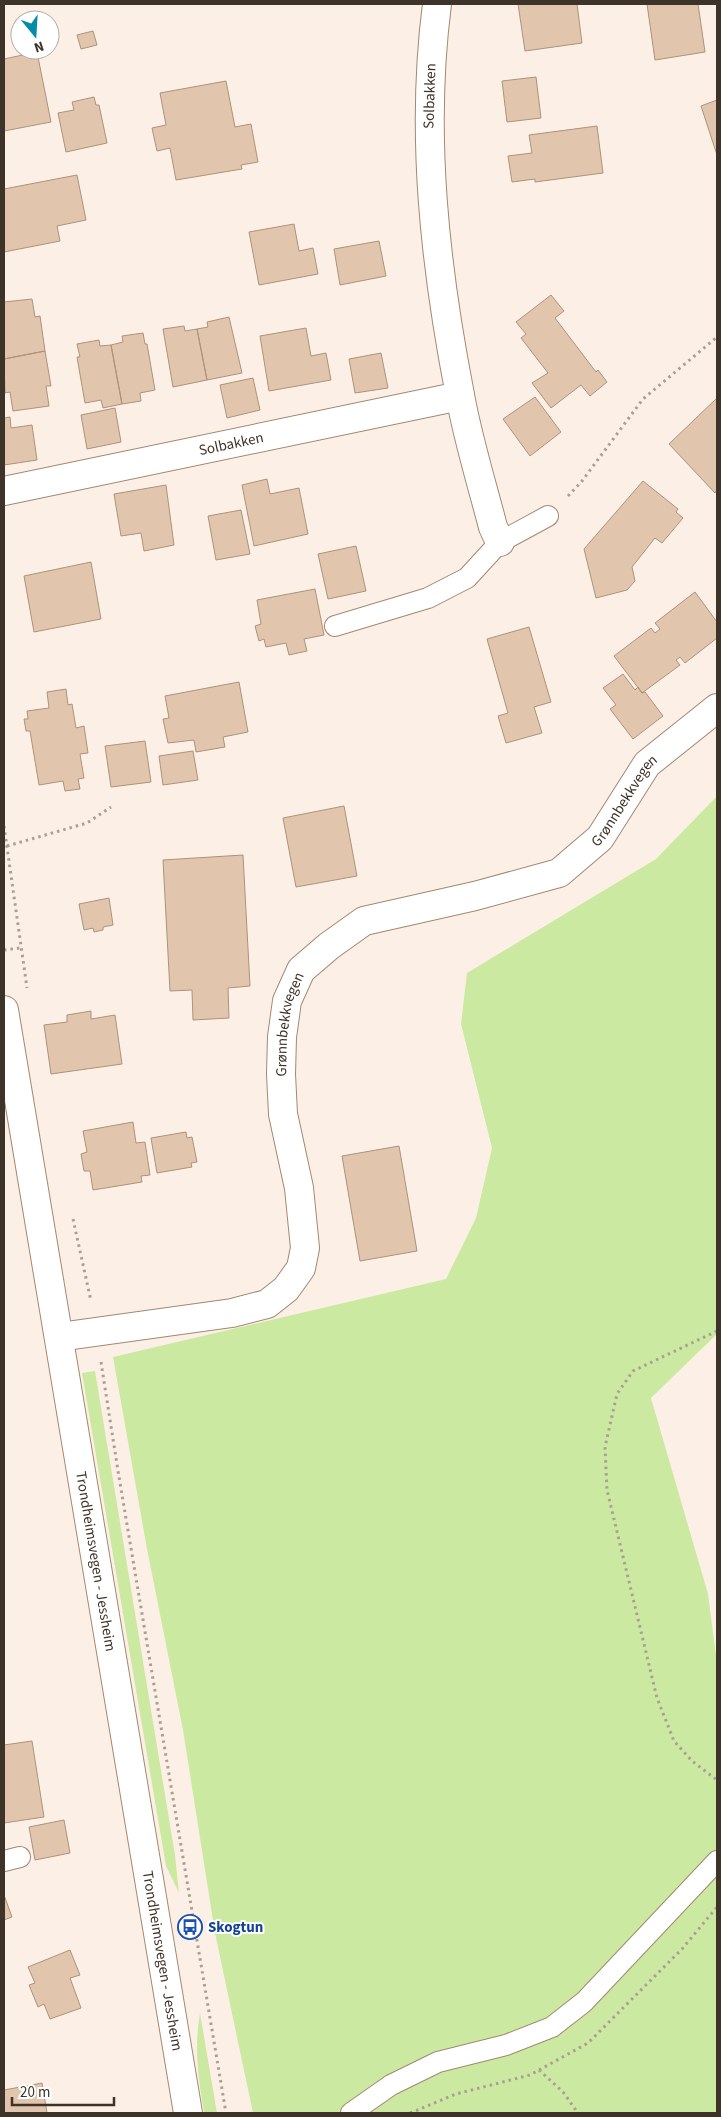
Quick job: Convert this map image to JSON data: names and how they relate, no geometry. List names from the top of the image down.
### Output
{
  "streets": {
    "street": ["Solbakken", "Grønnbekkvegen", "Trondheimsvegen - Jessheim"]
  },
  "crossings": [
    ["Grønnbekkvegen", "Trondheimsvegen - Jessheim"]
  ],
  "places": {
    "bus stop": ["Skogtun"]
  },
  "scale_bar": "20 m",
  "north": "bottom"
}
